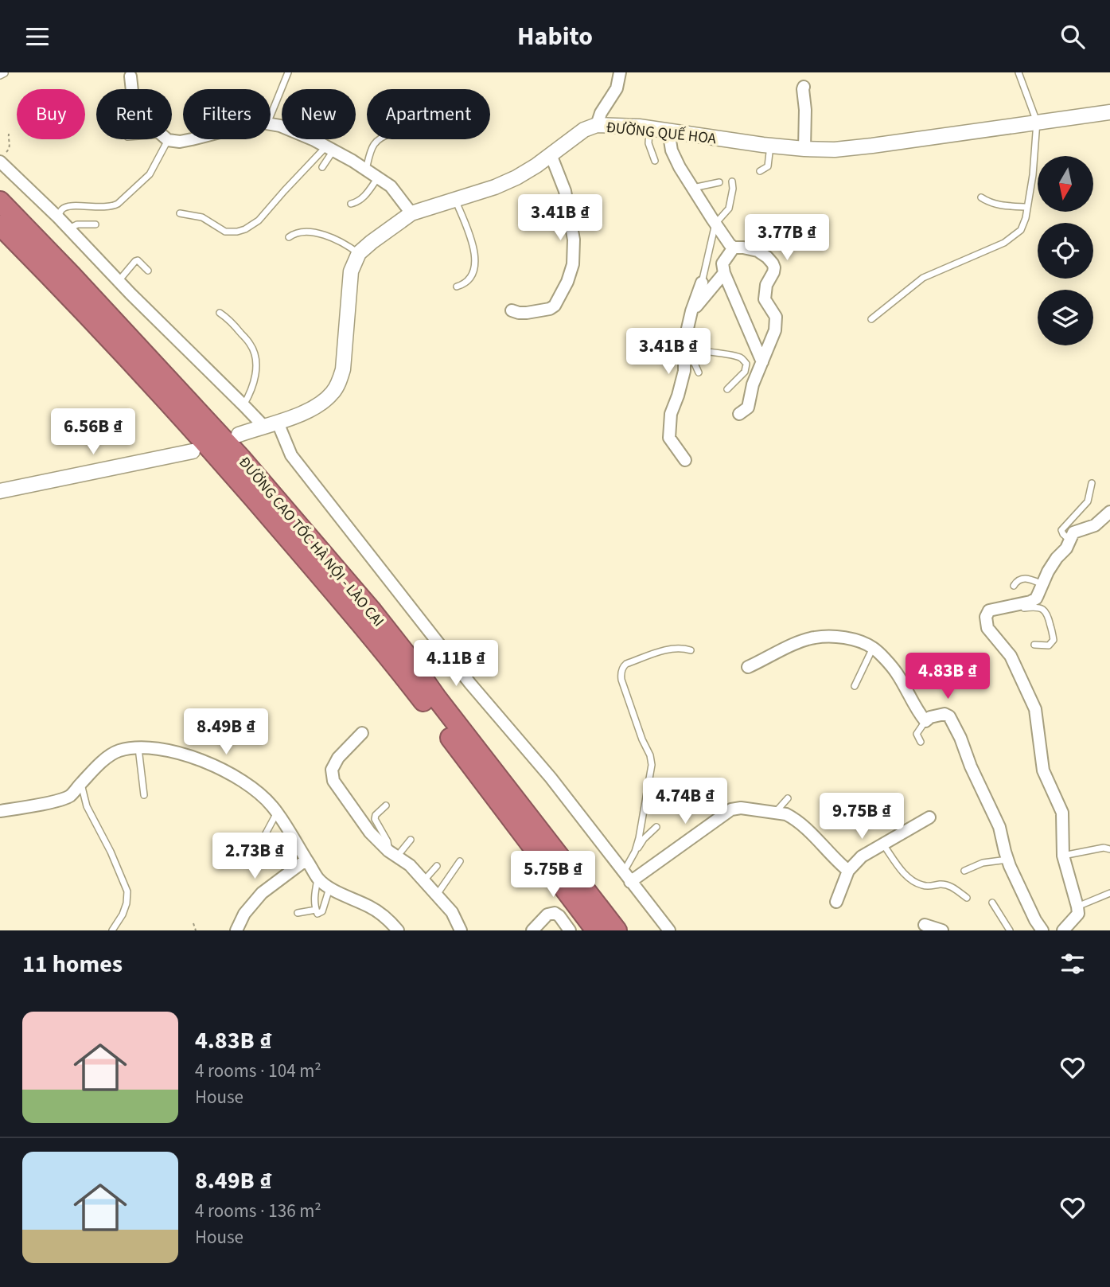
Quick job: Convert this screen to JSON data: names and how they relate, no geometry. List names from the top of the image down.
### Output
{
  "streets": {
    "highway": ["ĐƯỜNG CAO TỐC HÀ NỘI - LÀO CAI"],
    "street": ["ĐƯỜNG QUẾ HOA"]
  },
  "north": "bottom",
  "page": {
    "header": "Habito",
    "chip": [
      "Buy",
      "Rent",
      "Filters",
      "New",
      "Apartment"
    ],
    "price": [
      "3.41B ₫",
      "3.77B ₫",
      "3.41B ₫",
      "6.56B ₫",
      "4.11B ₫",
      "4.83B ₫",
      "8.49B ₫",
      "4.74B ₫",
      "9.75B ₫",
      "2.73B ₫",
      "5.75B ₫"
    ],
    "heading": "11 homes",
    "list": [
      {
        "name": "4.83B ₫",
        "note": "4 rooms · 104 m² · House"
      },
      {
        "name": "8.49B ₫",
        "note": "4 rooms · 136 m² · House"
      }
    ]
  }
}
